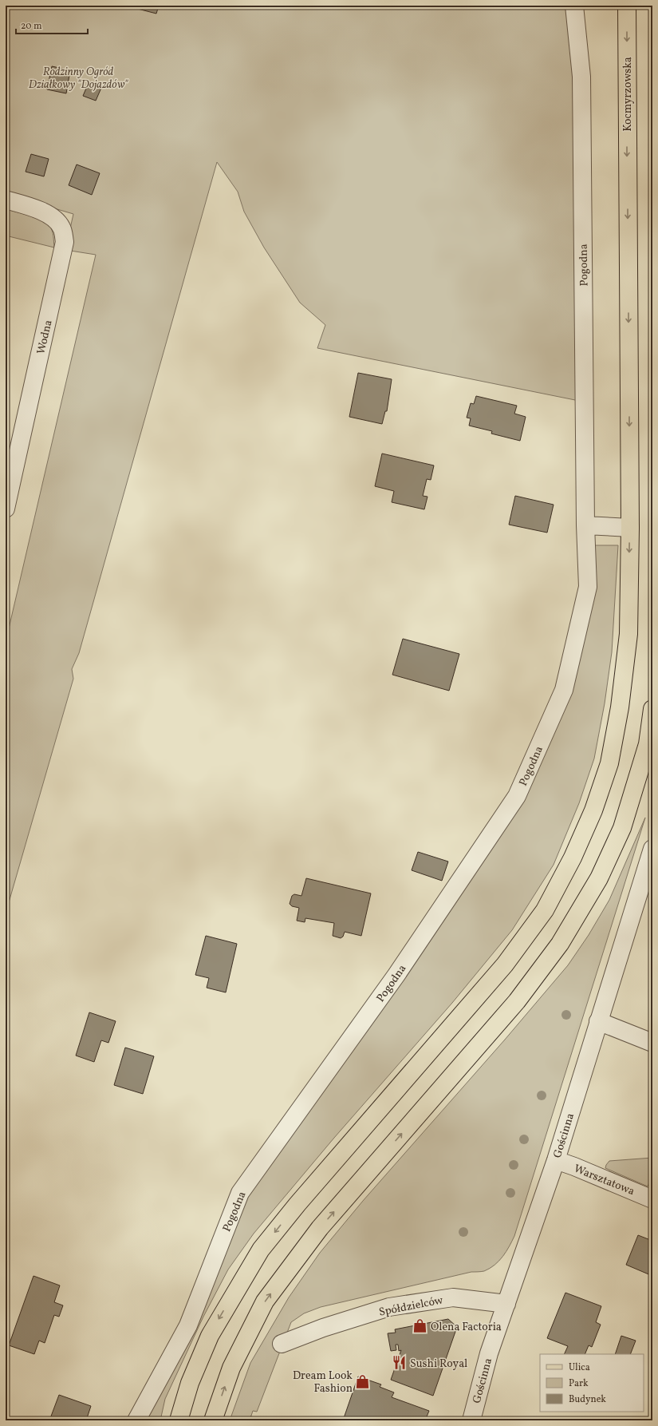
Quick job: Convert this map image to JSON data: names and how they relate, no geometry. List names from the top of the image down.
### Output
{
  "streets": {
    "main road": ["Kocmyrzowska"],
    "street": [
      "Pogodna",
      "Wodna",
      "Gościnna",
      "Warsztatowa",
      "Spółdzielców"
    ]
  },
  "crossings": [
    ["Gościnna", "Warsztatowa"],
    ["Gościnna", "Spółdzielców"]
  ],
  "parks": ["Rodzinny Ogród Działkowy \"Dojazdów\""],
  "places": {
    "shop": ["Olena Factoria", "Dream Look Fashion"],
    "restaurant": ["Sushi Royal"]
  },
  "legend": ["Ulica", "Park", "Budynek"],
  "scale_bar": "20 m"
}
